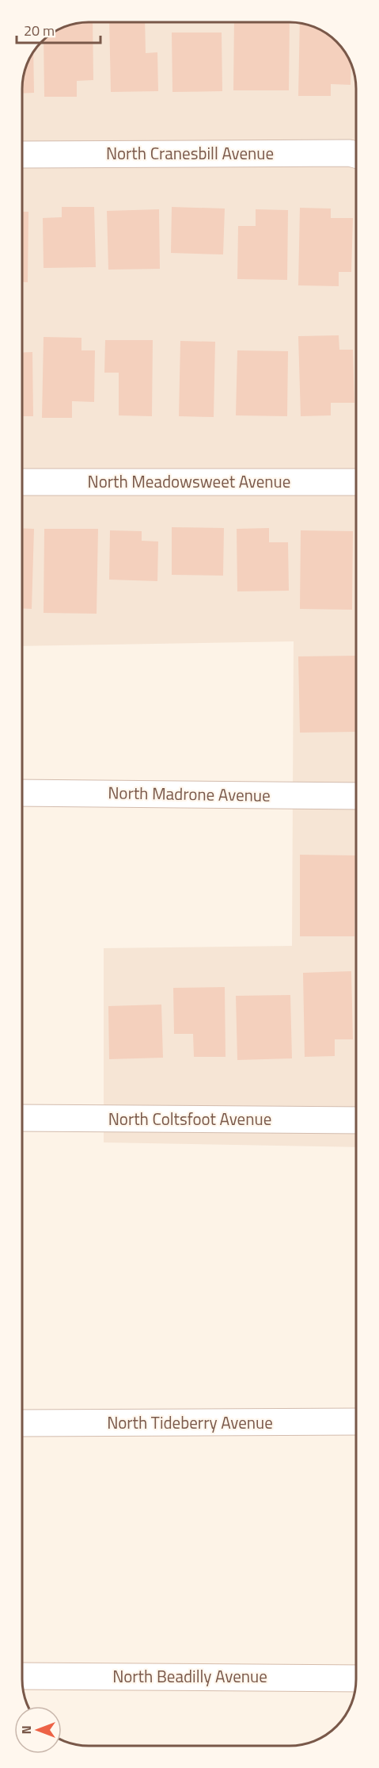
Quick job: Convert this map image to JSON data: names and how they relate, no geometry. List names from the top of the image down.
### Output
{
  "streets": {
    "street": [
      "North Cranesbill Avenue",
      "North Meadowsweet Avenue",
      "North Madrone Avenue",
      "North Coltsfoot Avenue",
      "North Tideberry Avenue",
      "North Beadilly Avenue"
    ]
  },
  "scale_bar": "20 m",
  "north": "left"
}
